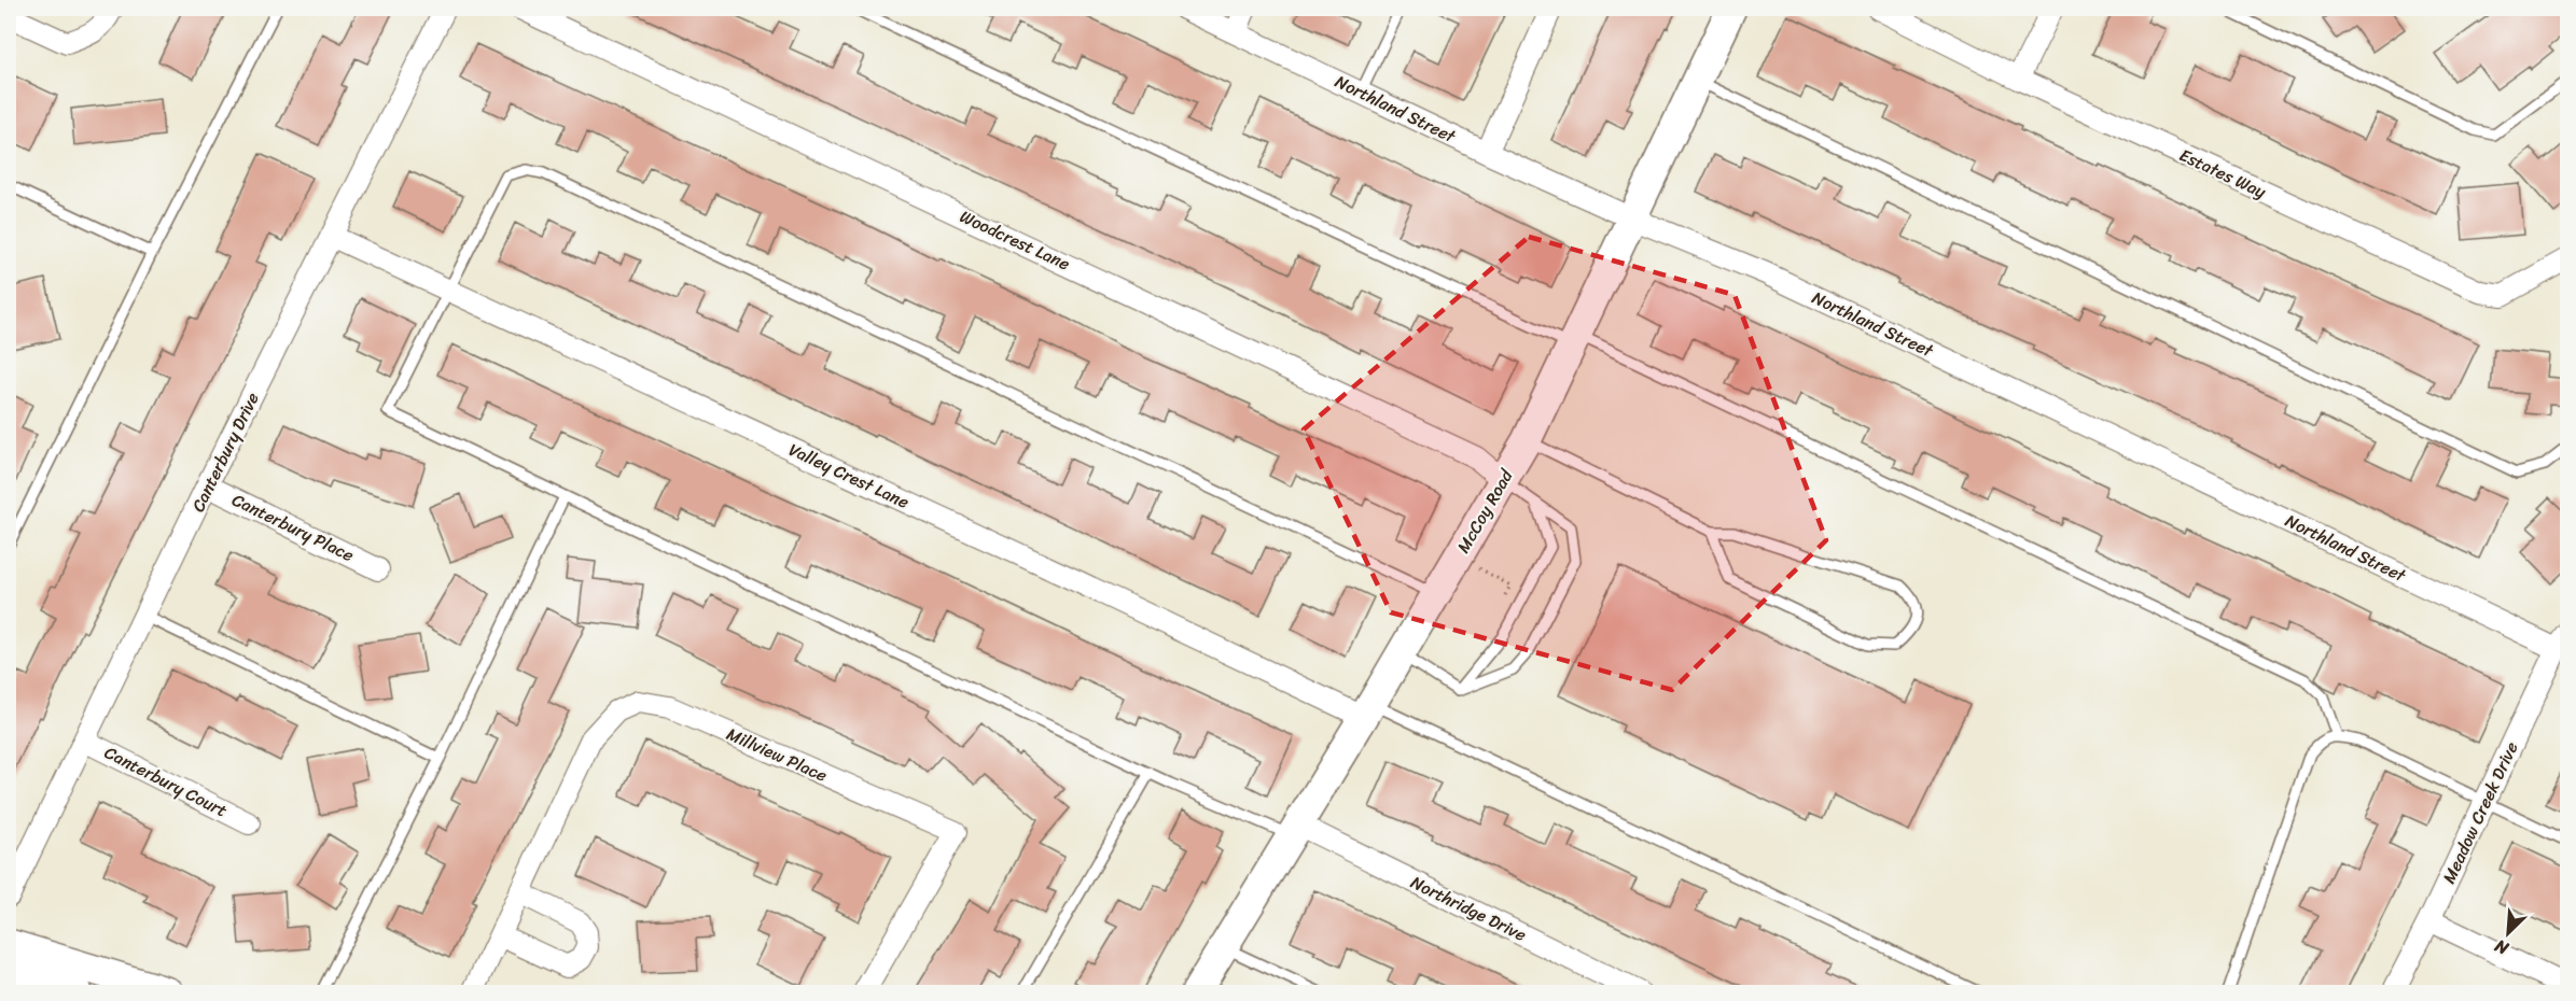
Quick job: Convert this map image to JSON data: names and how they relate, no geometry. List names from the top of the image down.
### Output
{
  "streets": {
    "street": [
      "Northland Street",
      "Estates Way",
      "Woodcrest Lane",
      "Canterbury Drive",
      "Valley Crest Lane",
      "McCoy Road",
      "Canterbury Place",
      "Millview Place",
      "Canterbury Court",
      "Meadow Creek Drive",
      "Northridge Drive"
    ]
  },
  "crossings": [
    ["Northland Street", "McCoy Road"],
    ["Northland Street", "Meadow Creek Drive"],
    ["Woodcrest Lane", "McCoy Road"],
    ["Canterbury Drive", "Valley Crest Lane"],
    ["Canterbury Drive", "Canterbury Place"],
    ["Canterbury Drive", "Canterbury Court"],
    ["Valley Crest Lane", "McCoy Road"],
    ["McCoy Road", "Northridge Drive"]
  ],
  "north": "bottom left"
}
